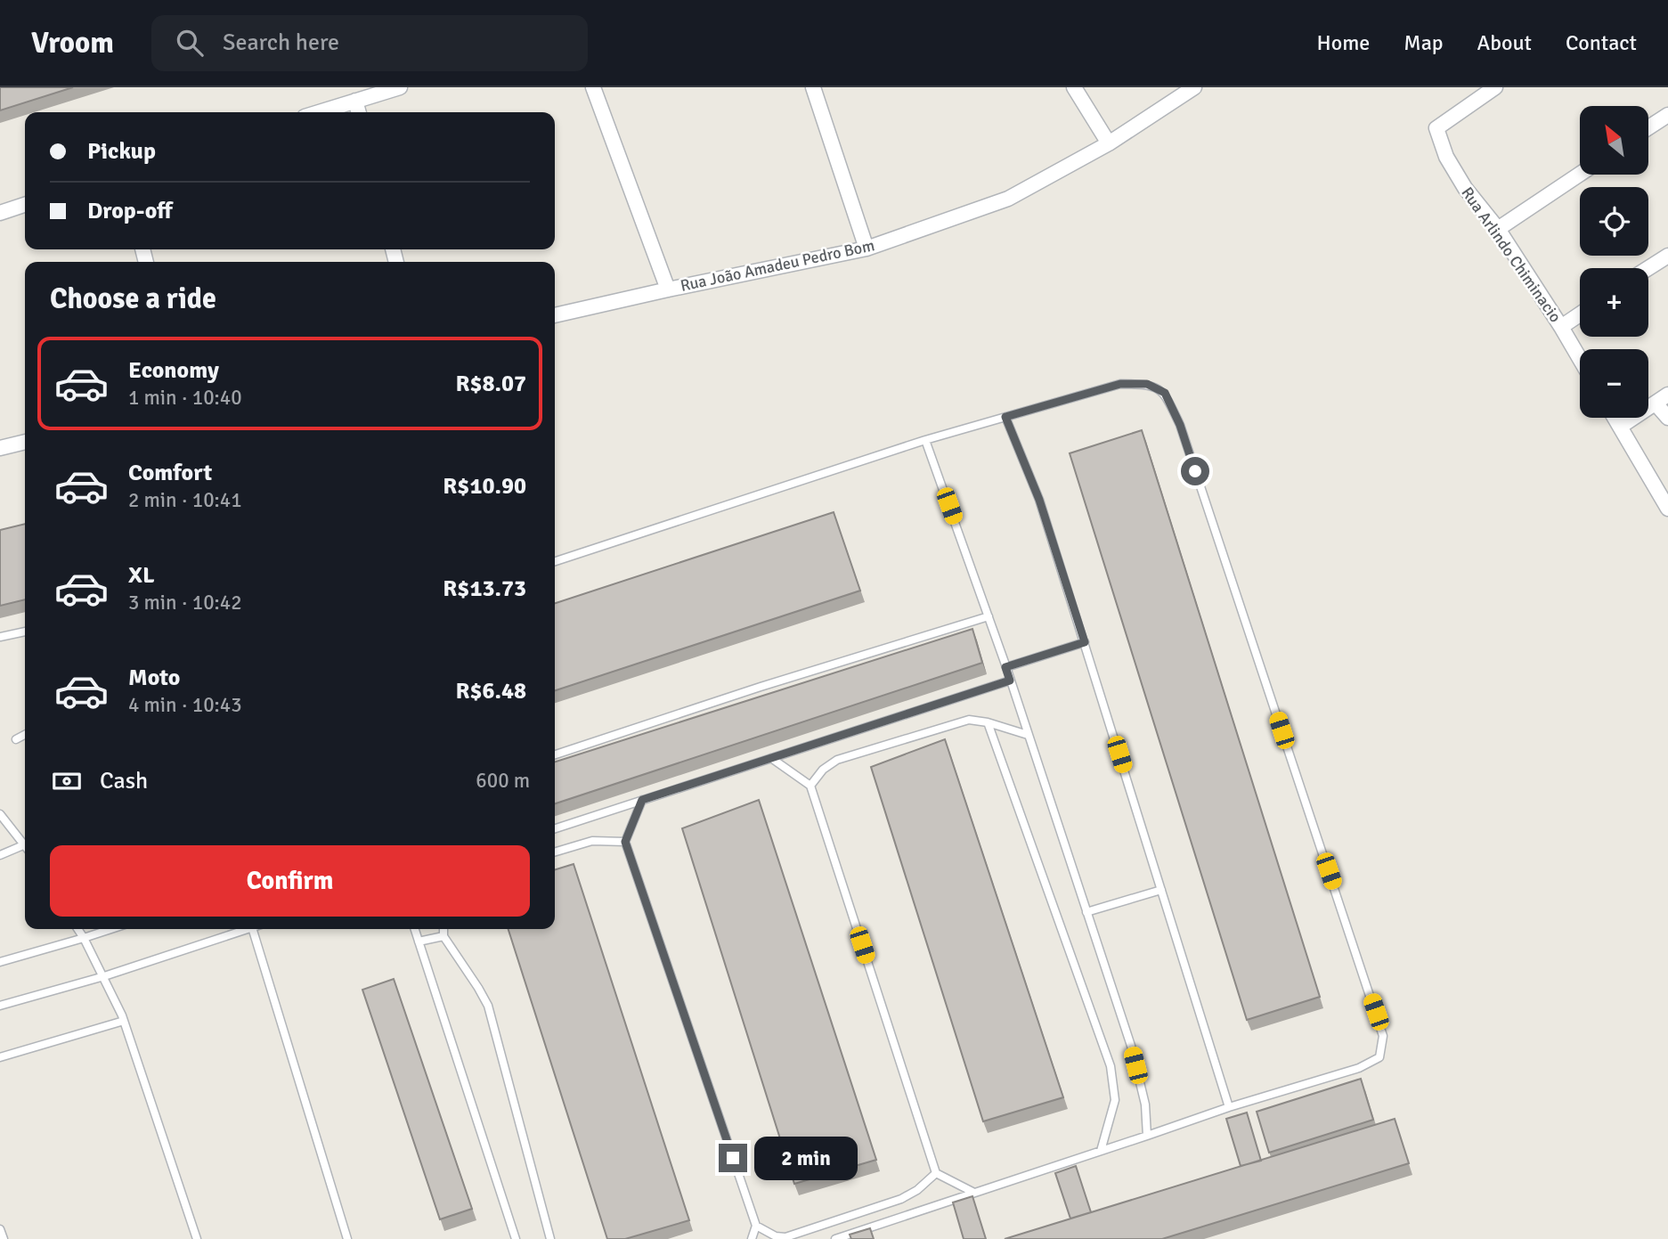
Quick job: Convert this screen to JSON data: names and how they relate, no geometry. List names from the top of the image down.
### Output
{
  "streets": {
    "street": ["Rua Arlindo Chiminacio", "Rua João Amadeu Pedro Bom"]
  },
  "north": "top left",
  "page": {
    "header": "Vroom",
    "search": "Search here",
    "nav": [
      "Home",
      "Map",
      "About",
      "Contact"
    ],
    "map_buttons": ["+", "−"],
    "banner": ["Pickup", "Drop-off"],
    "heading": "Choose a ride",
    "list": [
      {
        "name": "Economy",
        "note": "1 min · 10:40",
        "value": "R$8.07"
      },
      {
        "name": "Comfort",
        "note": "2 min · 10:41",
        "value": "R$10.90"
      },
      {
        "name": "XL",
        "note": "3 min · 10:42",
        "value": "R$13.73"
      },
      {
        "name": "Moto",
        "note": "4 min · 10:43",
        "value": "R$6.48"
      }
    ],
    "pay": ["Cash", "600 m"],
    "buttons": "Confirm",
    "bubble": "2 min"
  }
}
